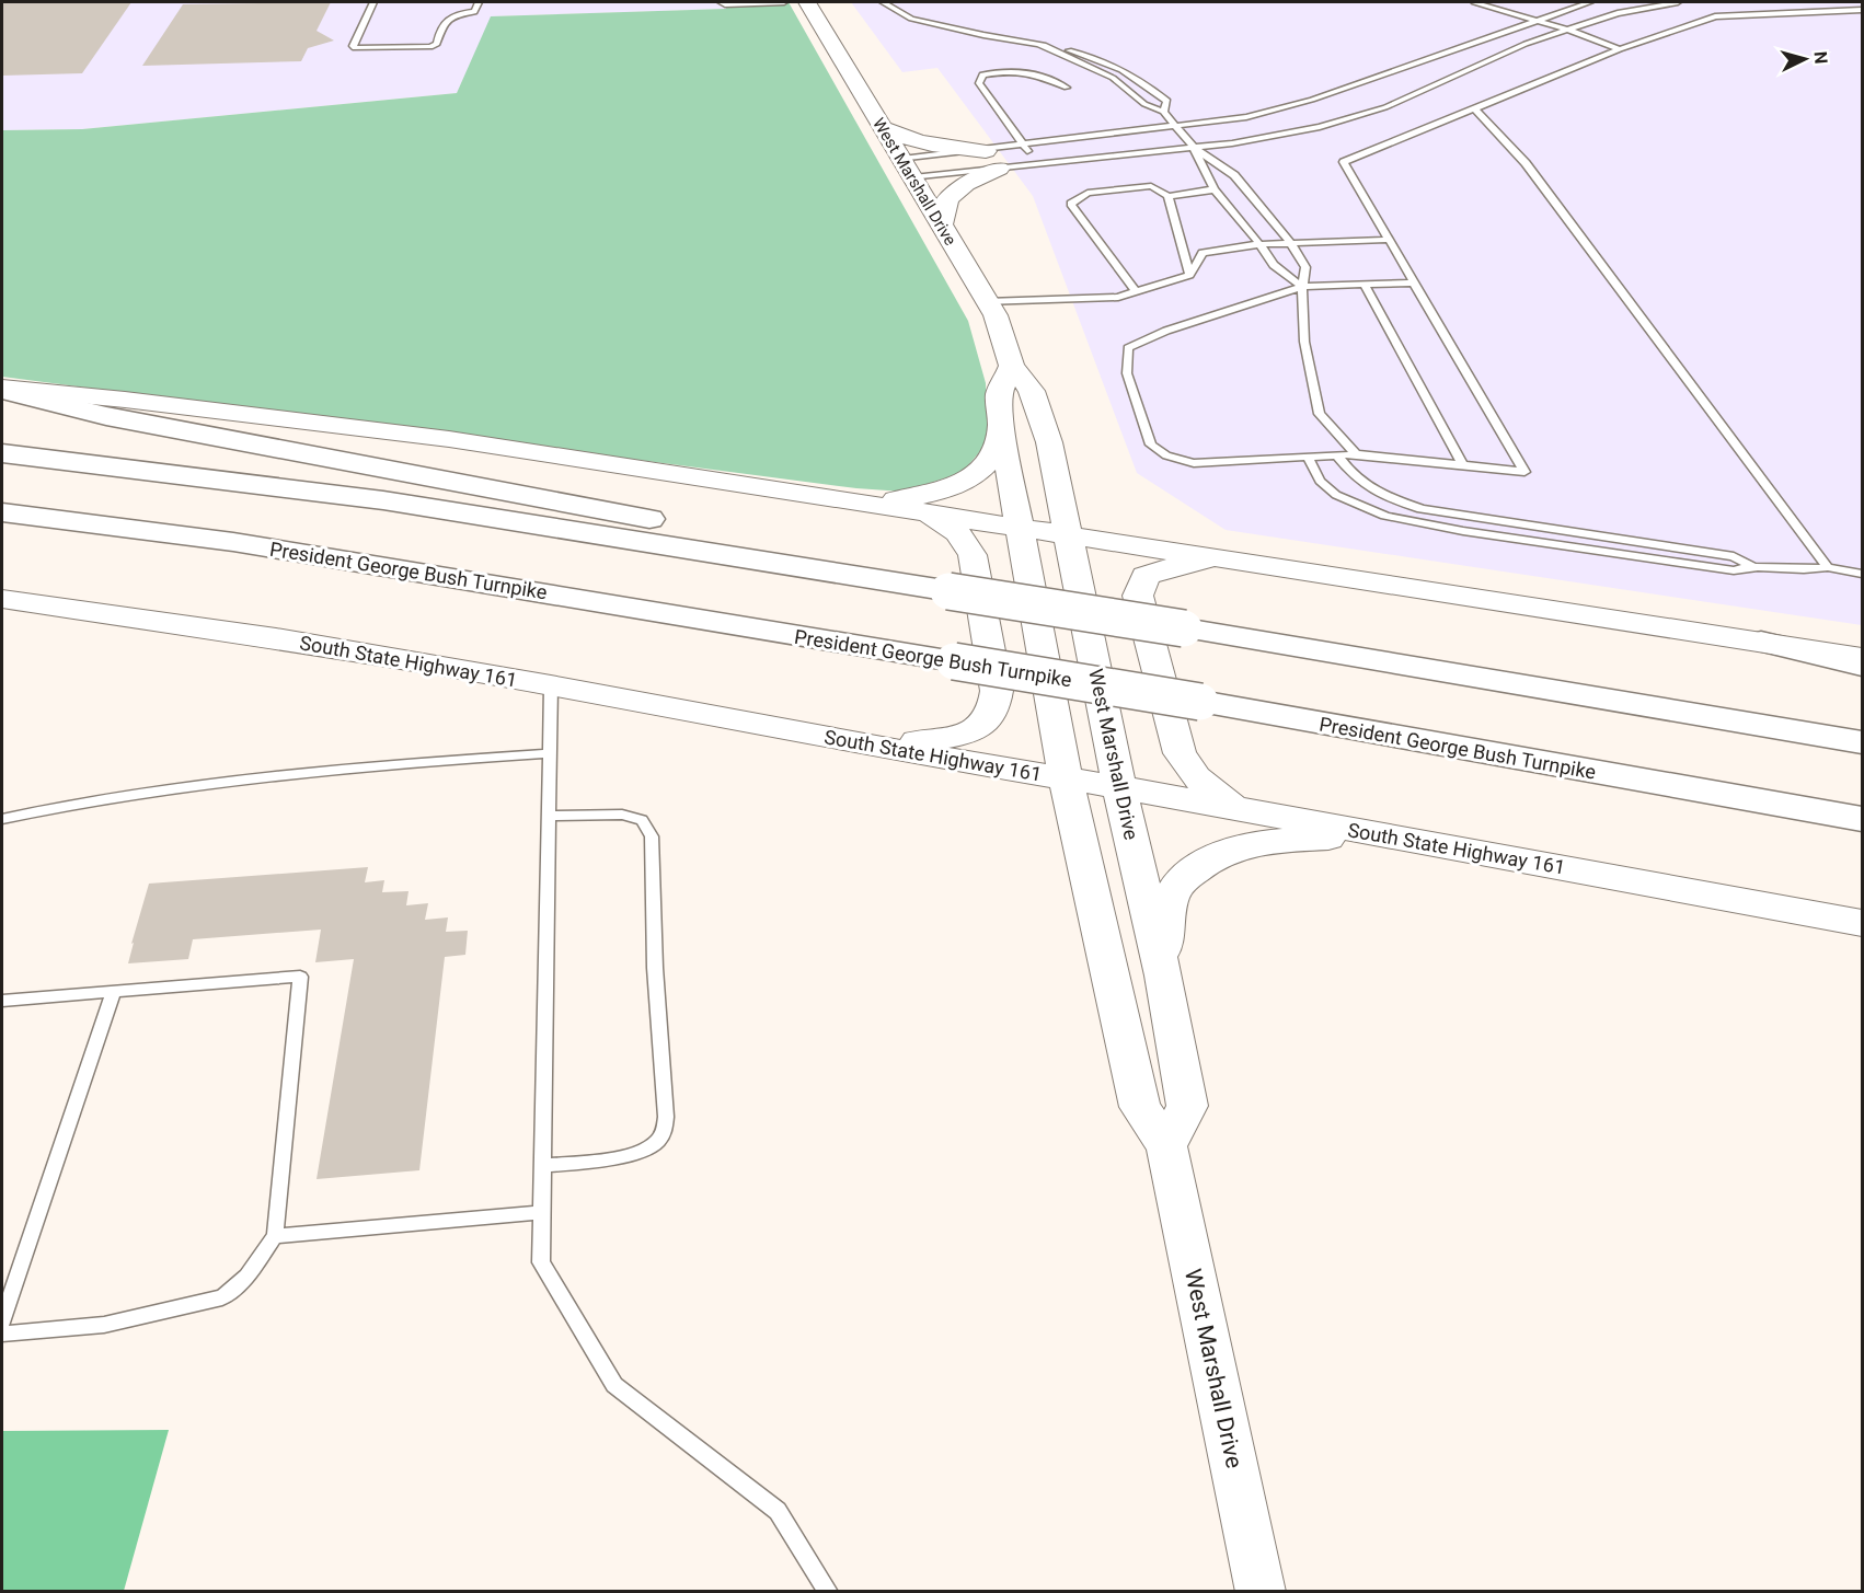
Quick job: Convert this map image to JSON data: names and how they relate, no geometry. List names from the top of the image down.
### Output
{
  "streets": {
    "highway": ["President George Bush Turnpike"],
    "main road": ["West Marshall Drive", "South State Highway 161"]
  },
  "crossings": [
    ["West Marshall Drive", "South State Highway 161"]
  ],
  "north": "right"
}
